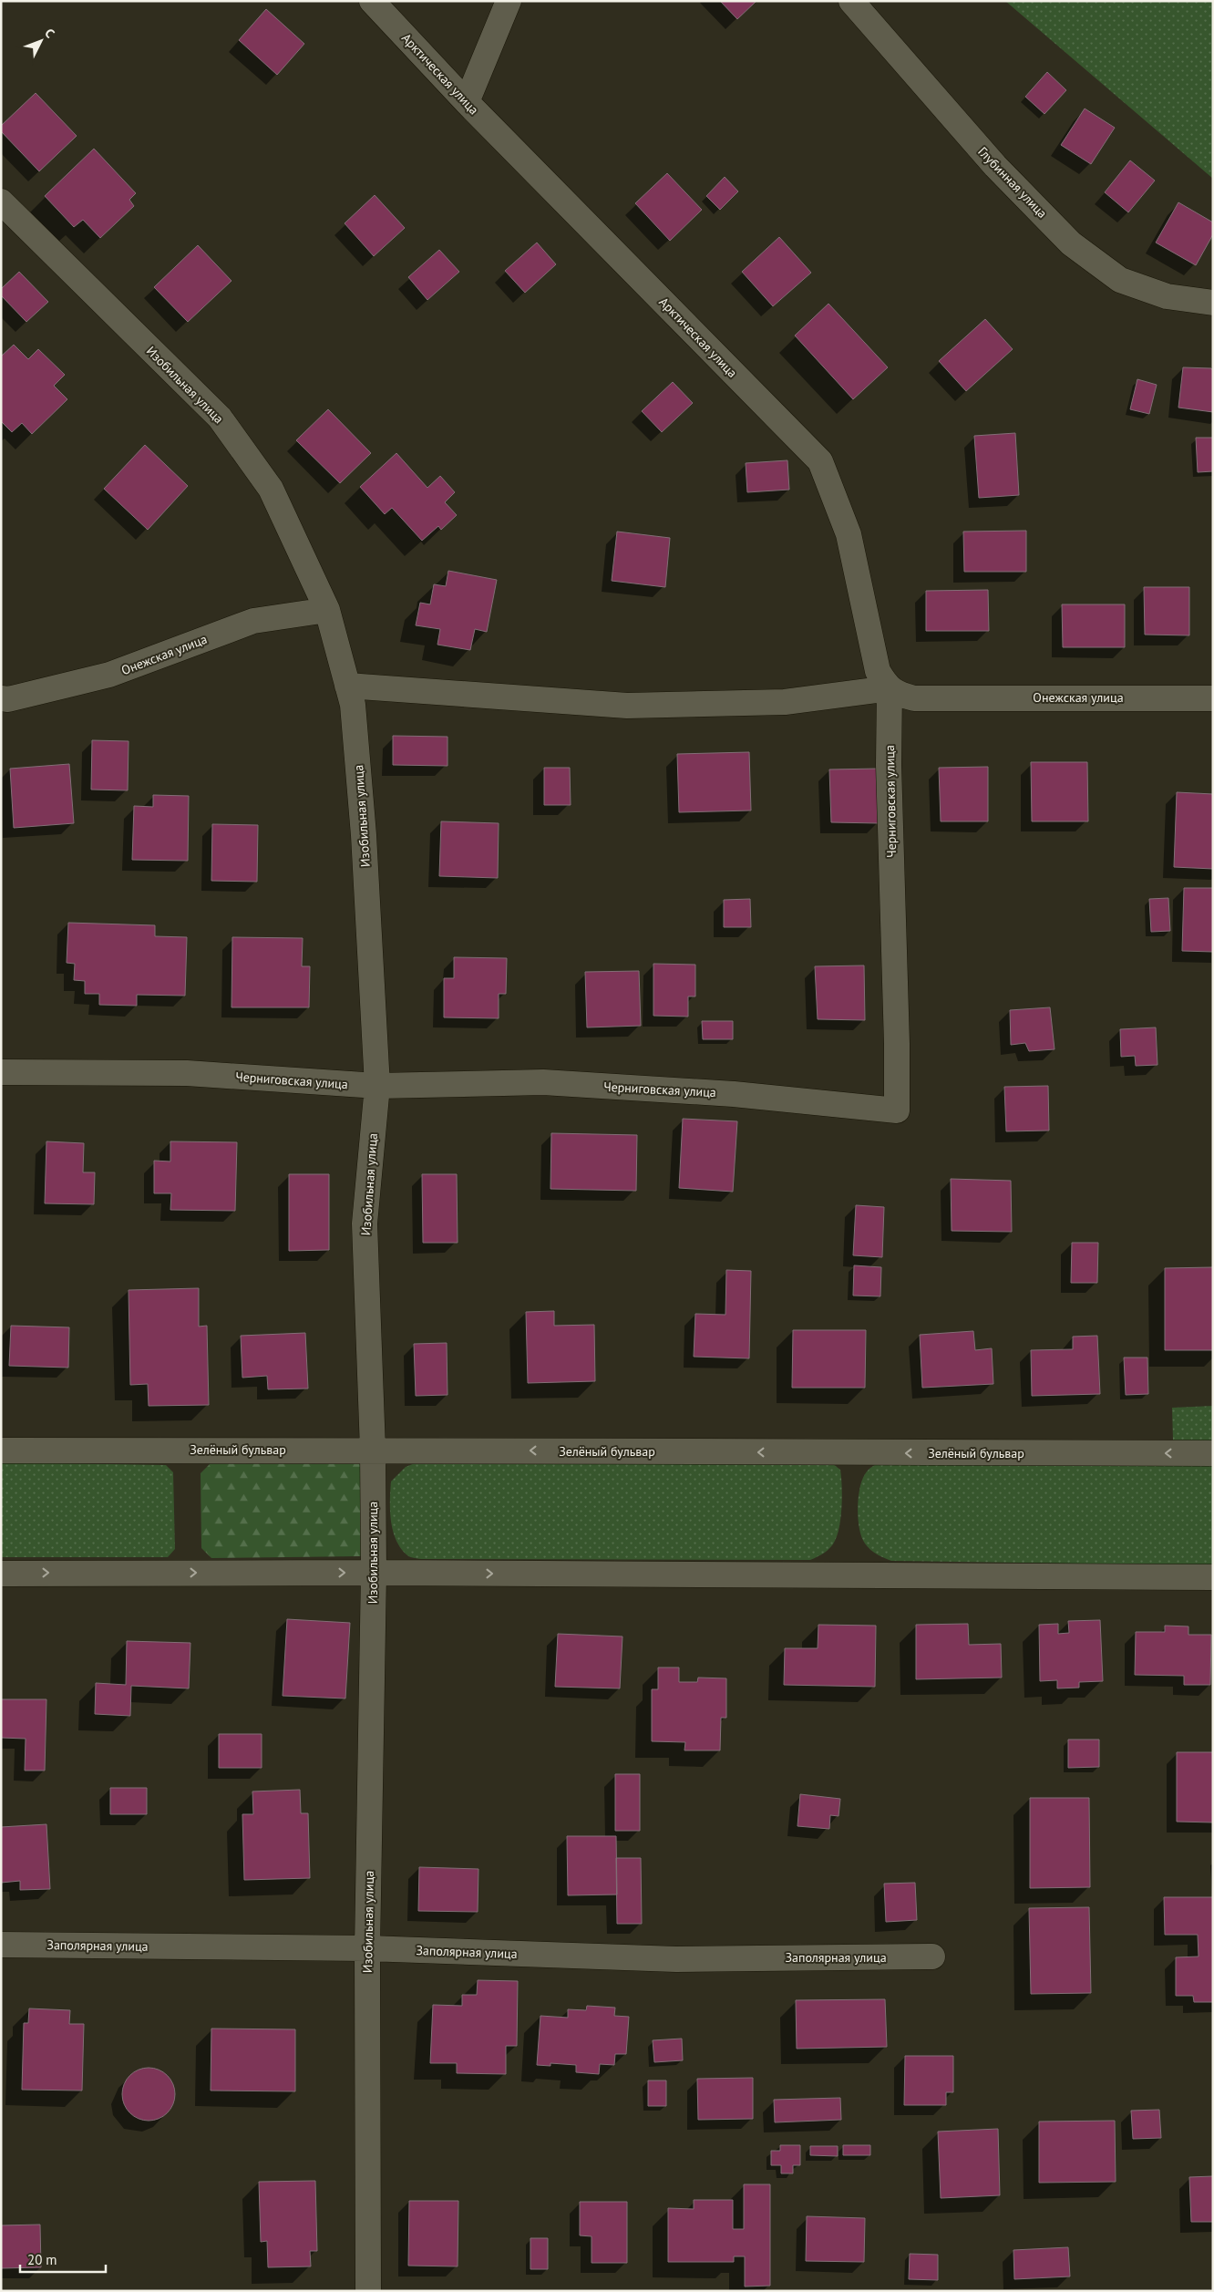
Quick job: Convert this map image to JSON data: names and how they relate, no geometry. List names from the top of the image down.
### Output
{
  "streets": {
    "street": [
      "Арктическая улица",
      "Глубинная улица",
      "Изобильная улица",
      "Онежская улица",
      "Черниговская улица",
      "Зелёный бульвар",
      "Заполярная улица"
    ]
  },
  "crossings": [
    ["Арктическая улица", "Онежская улица"],
    ["Арктическая улица", "Черниговская улица"],
    ["Изобильная улица", "Онежская улица"],
    ["Изобильная улица", "Черниговская улица"],
    ["Изобильная улица", "Зелёный бульвар"],
    ["Изобильная улица", "Заполярная улица"],
    ["Онежская улица", "Черниговская улица"]
  ],
  "scale_bar": "20 m",
  "north": "top right"
}
